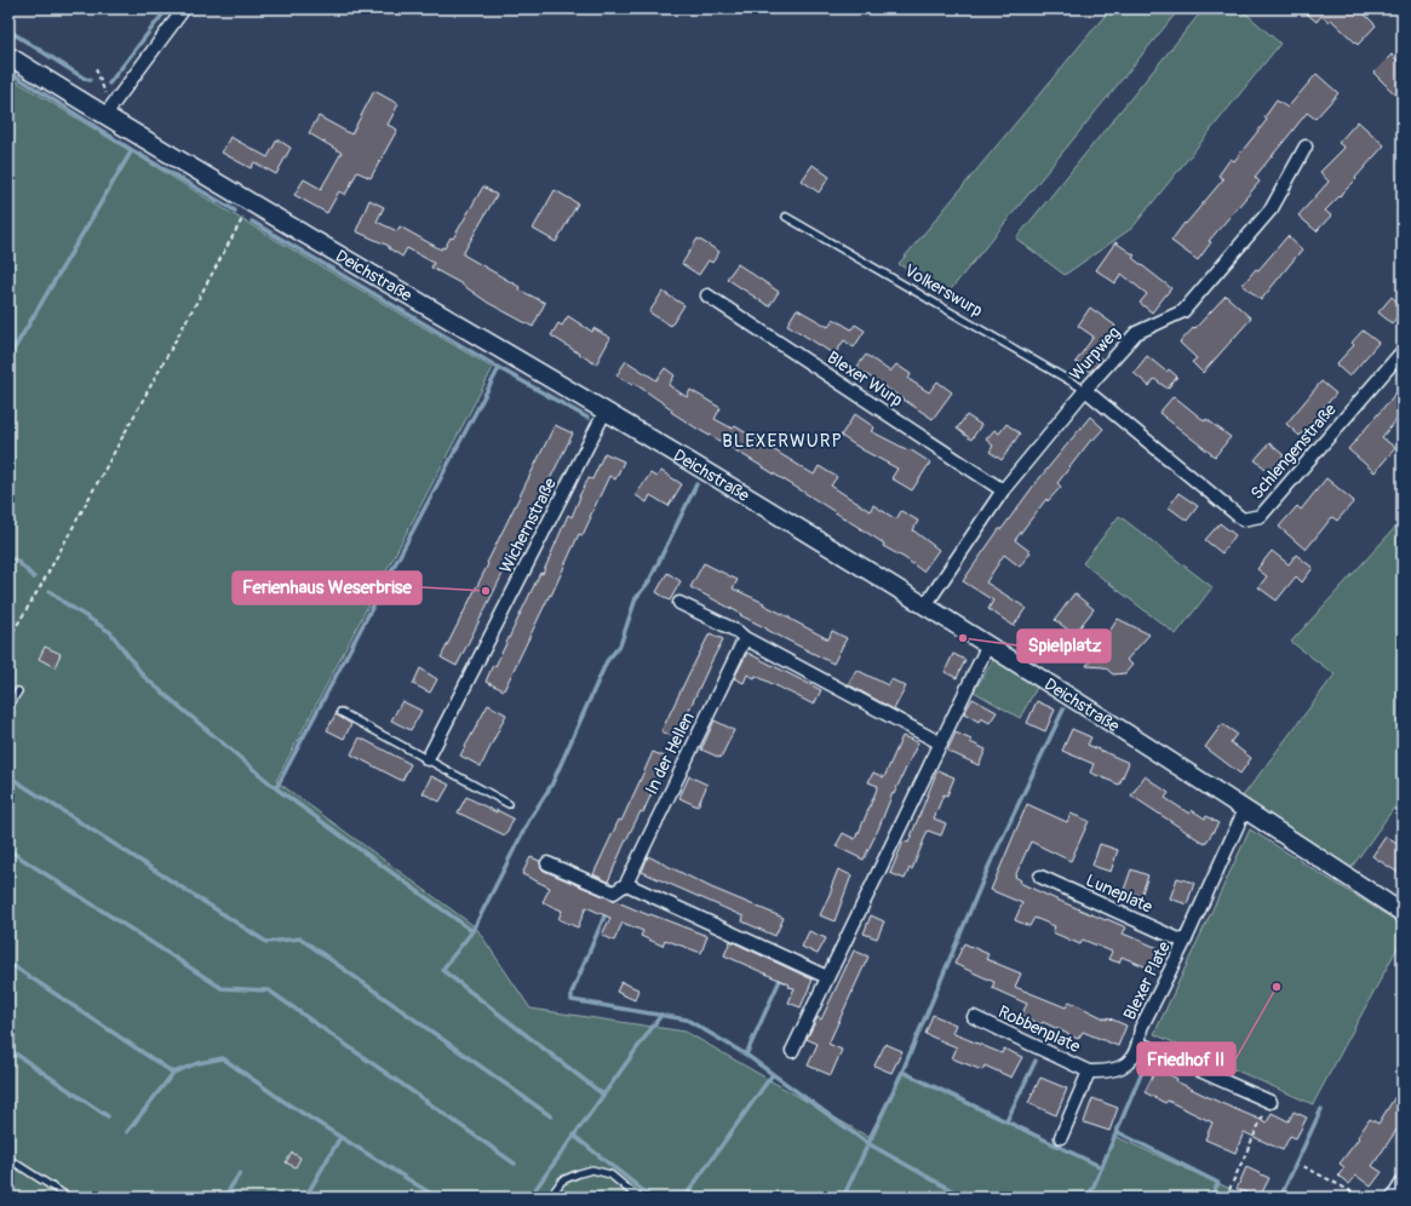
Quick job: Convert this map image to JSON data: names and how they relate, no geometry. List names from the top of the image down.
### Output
{
  "streets": {
    "street": [
      "Deichstraße",
      "Wurpweg",
      "Blexer Wurp",
      "Schlengenstraße",
      "Wichernstraße",
      "In der Hellen",
      "Luneplate",
      "Blexer Plate",
      "Robbenplate"
    ],
    "lane": ["Volkerswurp"]
  },
  "crossings": [
    ["Deichstraße", "Wurpweg"],
    ["Deichstraße", "Wichernstraße"],
    ["Deichstraße", "Blexer Plate"],
    ["Volkerswurp", "Wurpweg"],
    ["Volkerswurp", "Schlengenstraße"],
    ["Wurpweg", "Blexer Wurp"],
    ["Wurpweg", "Schlengenstraße"],
    ["Luneplate", "Blexer Plate"],
    ["Blexer Plate", "Robbenplate"]
  ],
  "districts": ["BLEXERWURP"],
  "places": ["Ferienhaus Weserbrise", "Spielplatz", "Friedhof II"]
}
